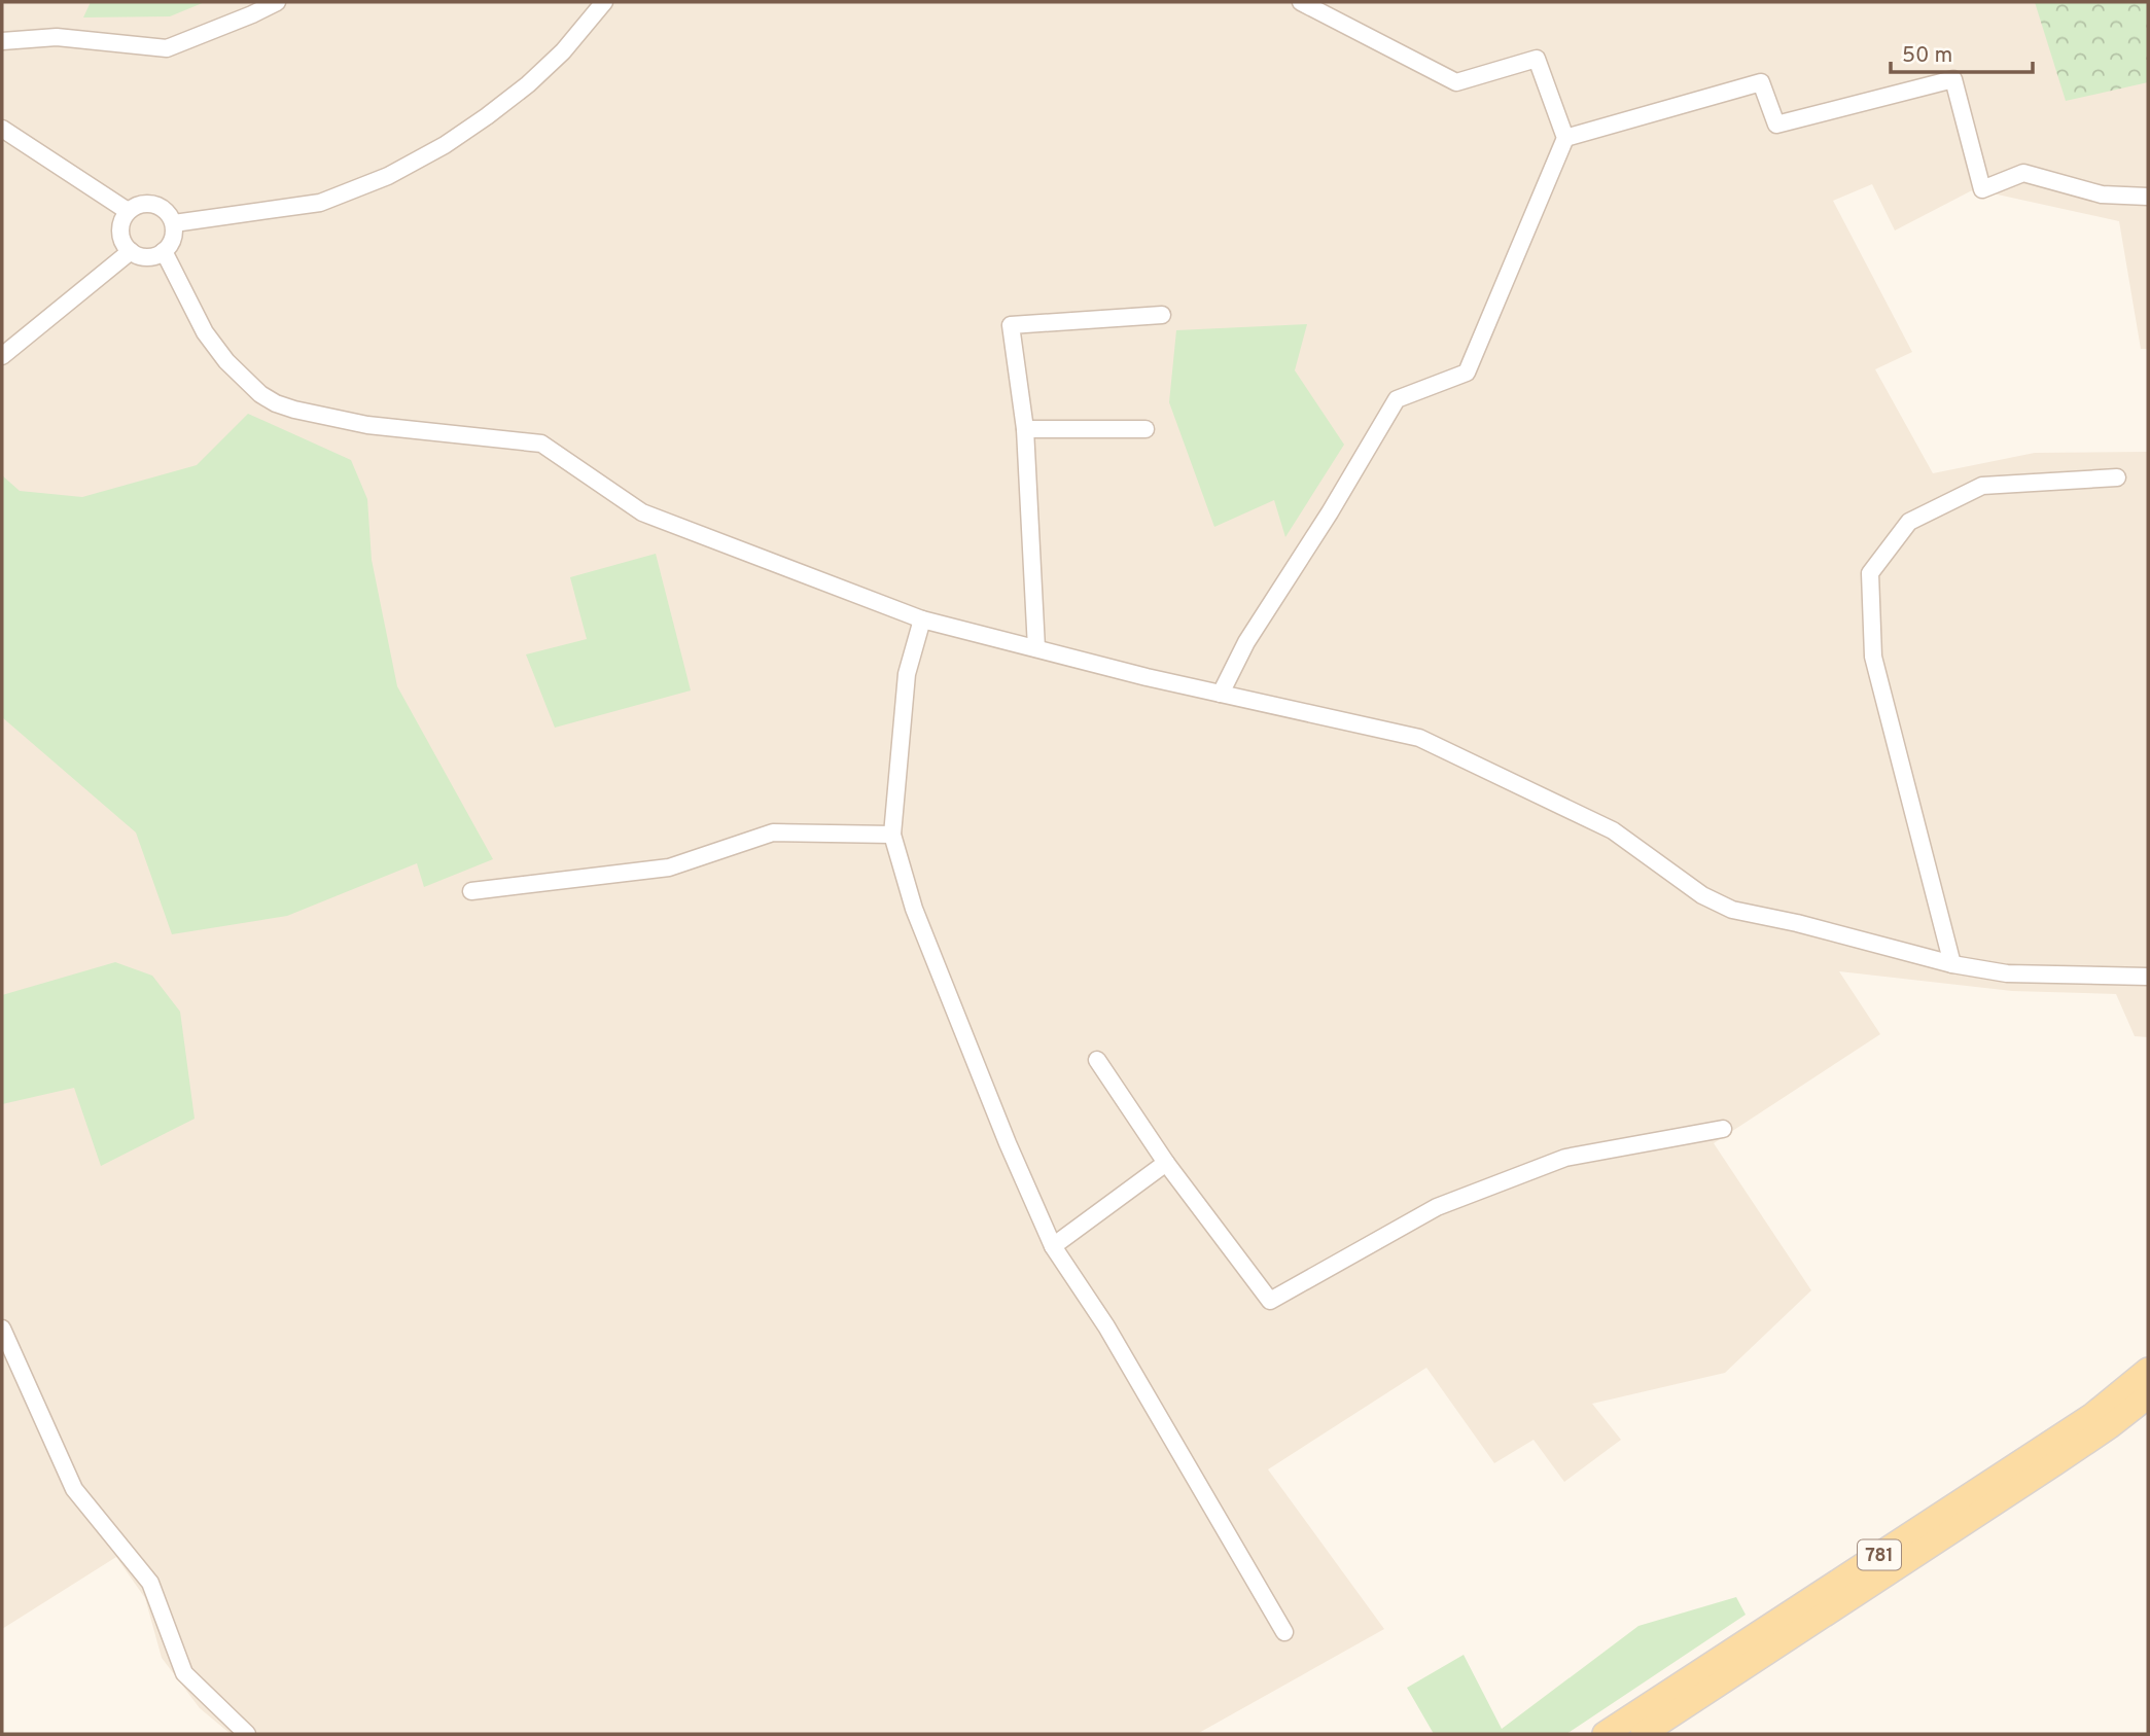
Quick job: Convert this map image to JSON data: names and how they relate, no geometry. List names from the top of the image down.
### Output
{
  "streets": {
    "main road": ["781"]
  },
  "scale_bar": "50 m"
}
